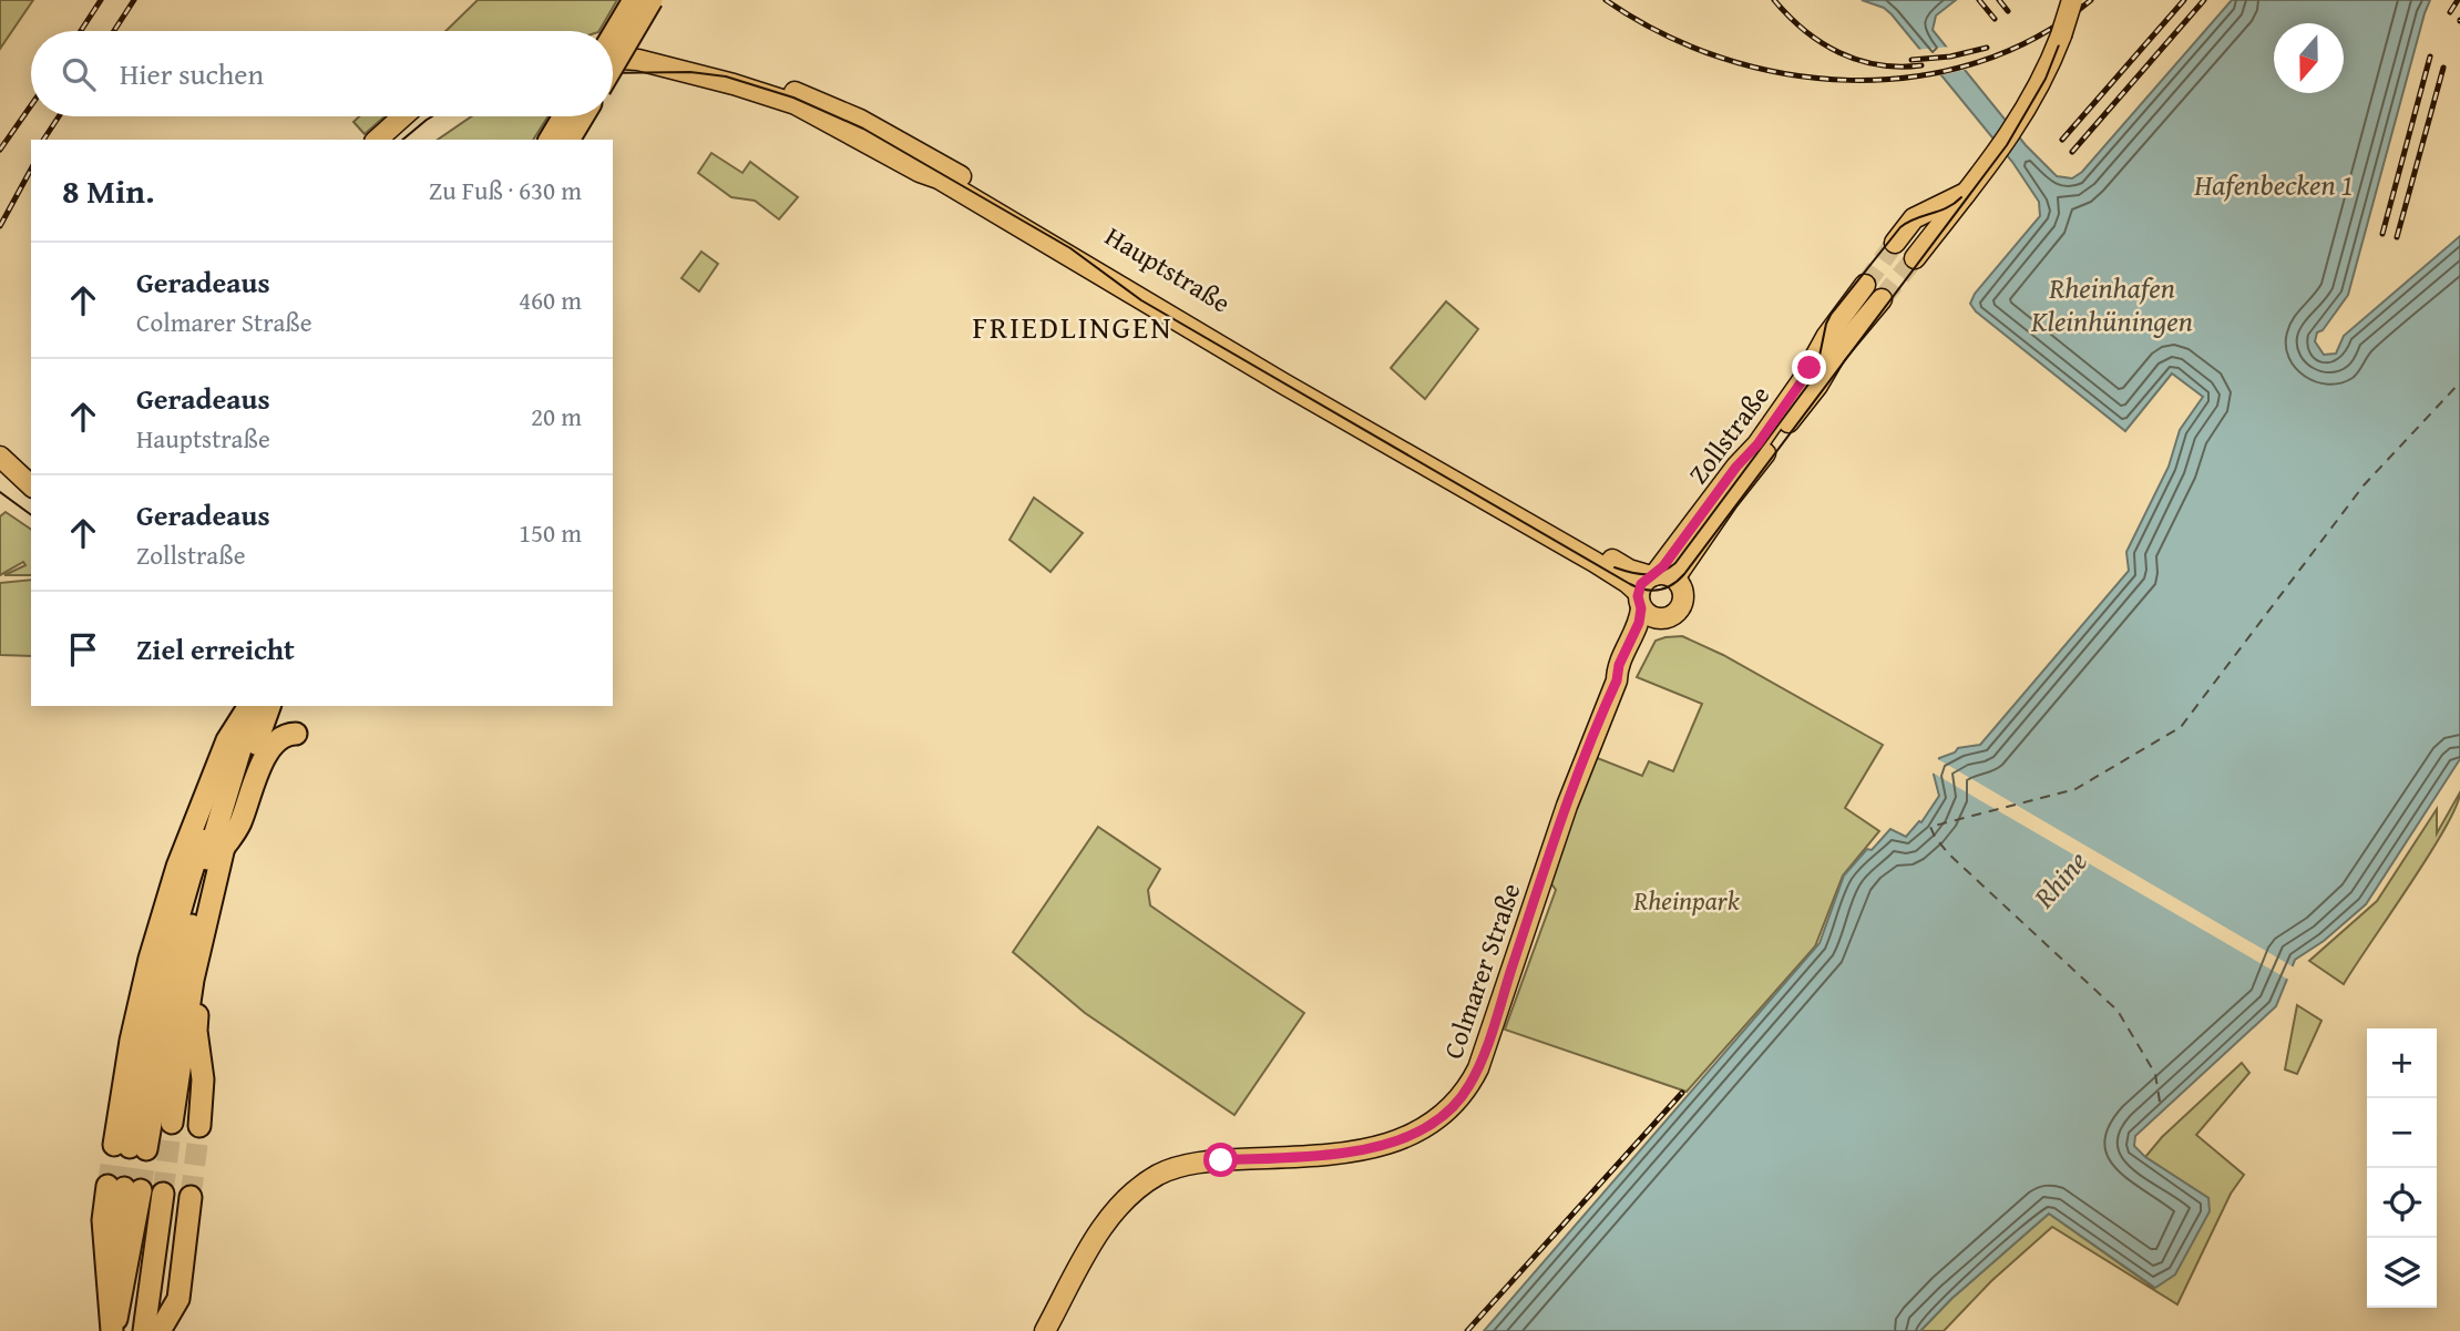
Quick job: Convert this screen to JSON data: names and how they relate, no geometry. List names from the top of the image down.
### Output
{
  "streets": {
    "main road": ["Hauptstraße", "Zollstraße", "Colmarer Straße"]
  },
  "crossings": [
    ["Hauptstraße", "Zollstraße"],
    ["Hauptstraße", "Colmarer Straße"],
    ["Zollstraße", "Colmarer Straße"]
  ],
  "districts": ["FRIEDLINGEN"],
  "water": ["Hafenbecken 1", "Rheinhafen Kleinhüningen", "Rhine"],
  "parks": ["Rheinpark"],
  "north": "bottom",
  "page": {
    "search": "Hier suchen",
    "heading": ["8 Min.", "Zu Fuß · 630 m"],
    "list": [
      ["Geradeaus", "Colmarer Straße", "460 m"],
      ["Geradeaus", "Hauptstraße", "20 m"],
      ["Geradeaus", "Zollstraße", "150 m"],
      "Ziel erreicht"
    ],
    "map_buttons": ["+", "−"]
  }
}
